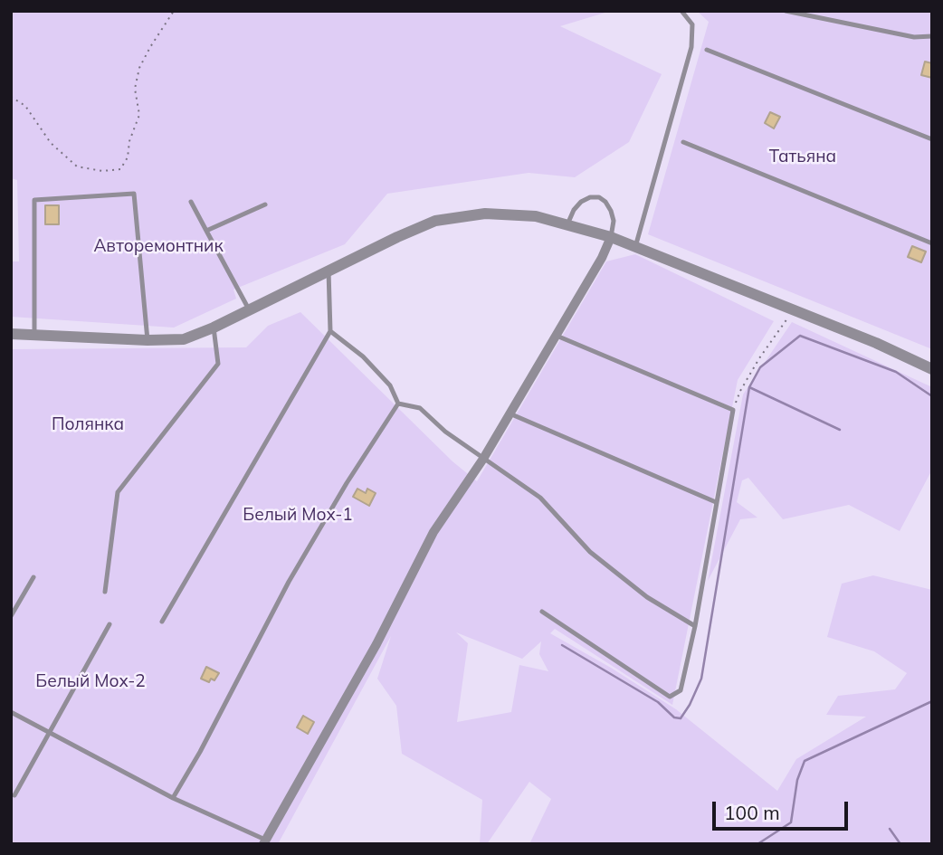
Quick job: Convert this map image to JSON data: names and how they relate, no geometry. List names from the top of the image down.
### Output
{
  "parks": [
    "Татьяна",
    "Авторемонтник",
    "Полянка",
    "Белый Мох-1",
    "Белый Мох-2"
  ],
  "scale_bar": "100 m"
}
